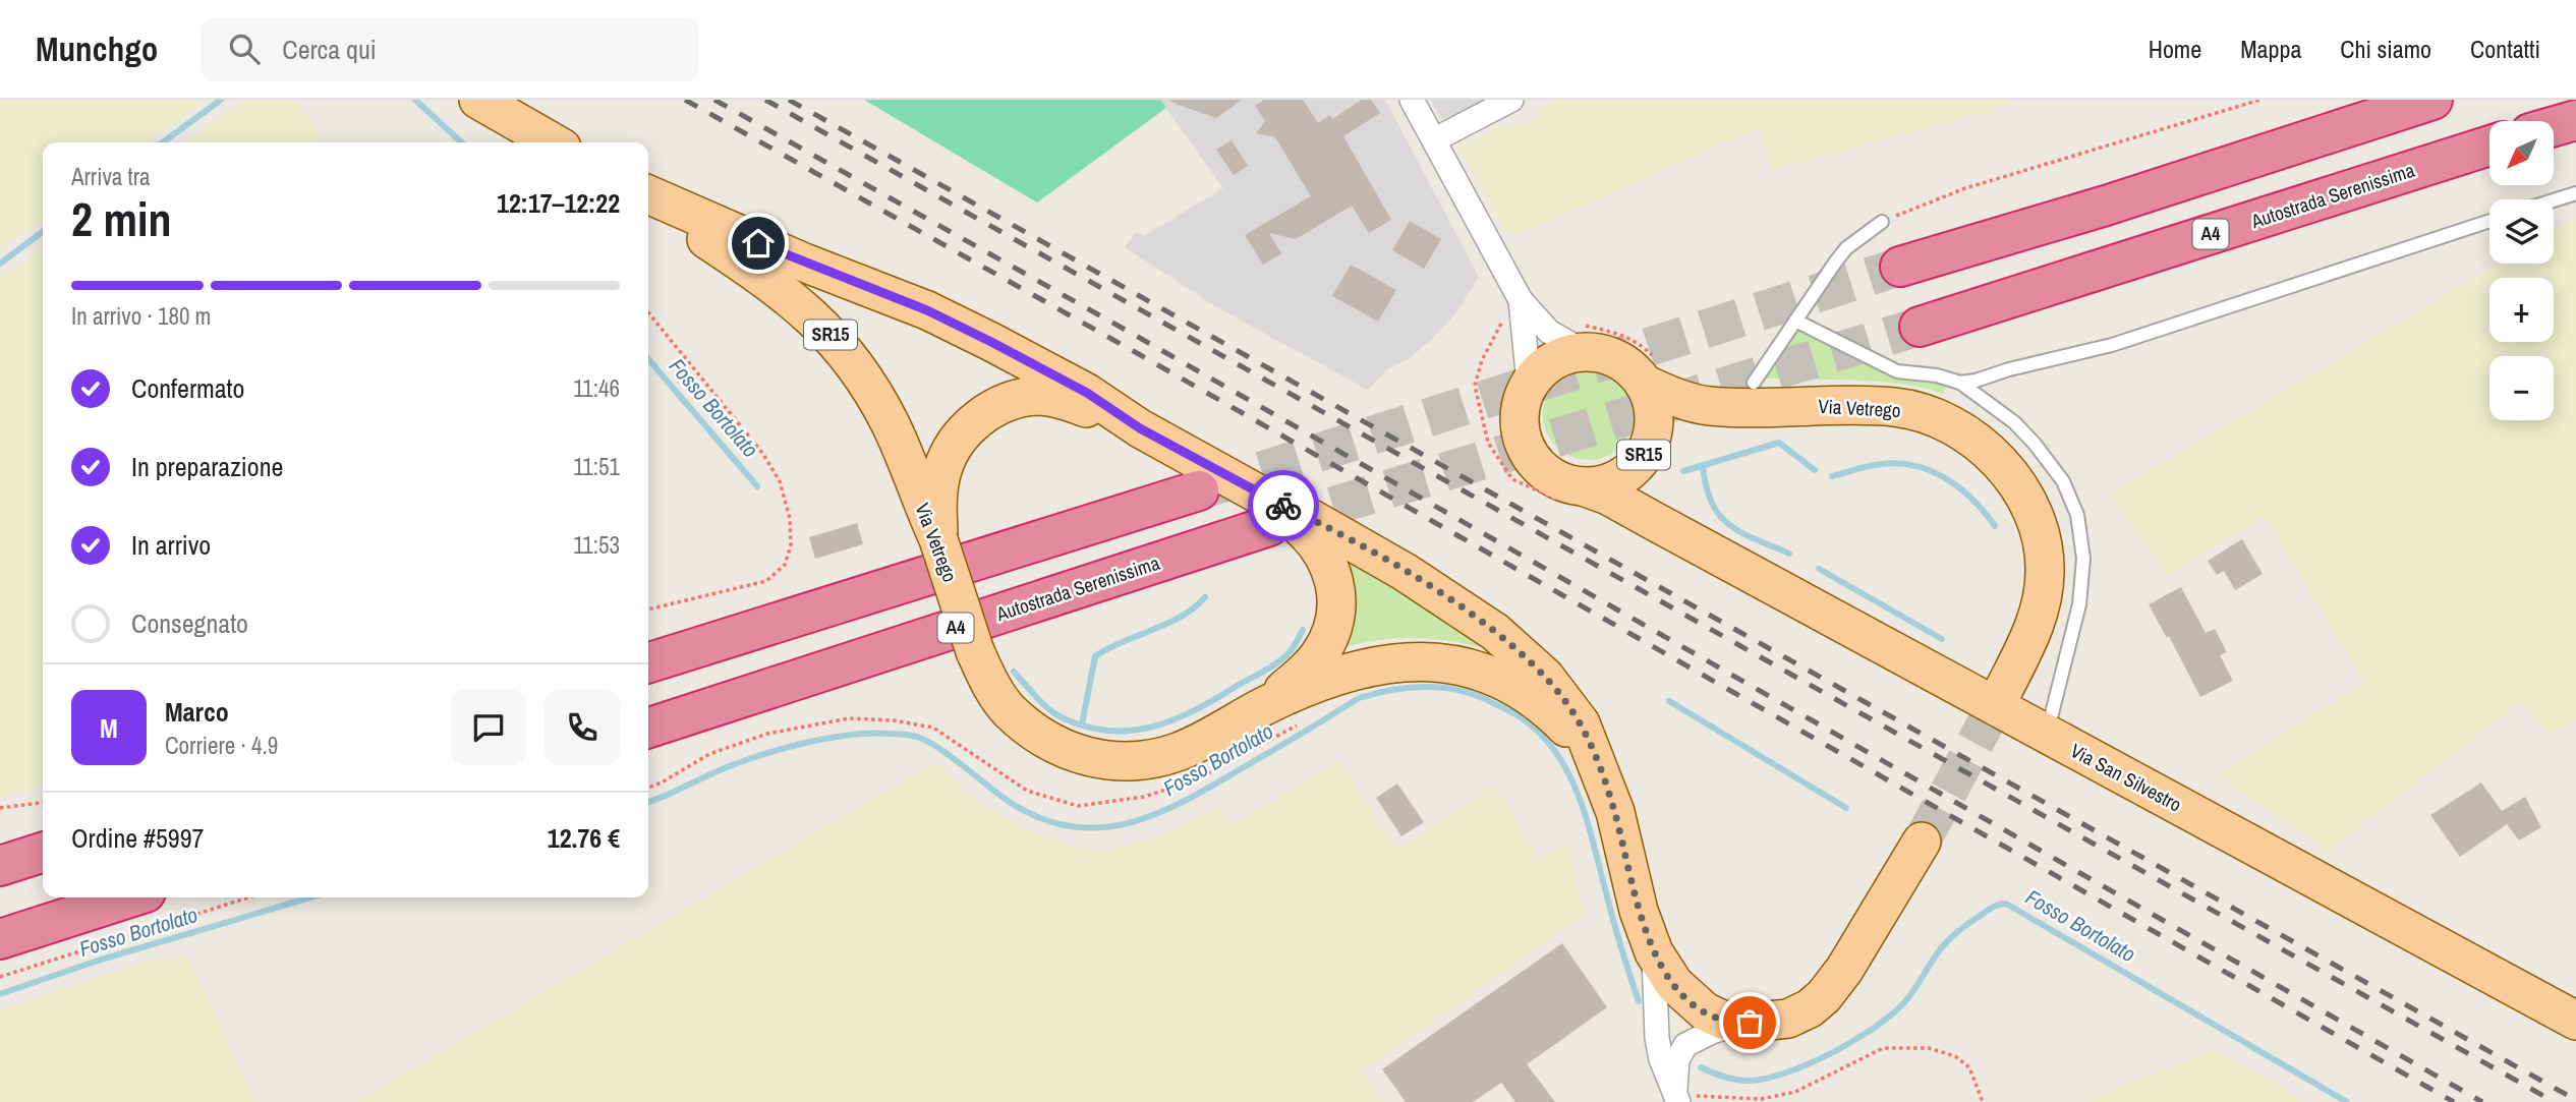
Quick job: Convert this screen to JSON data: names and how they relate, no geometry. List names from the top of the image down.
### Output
{
  "streets": {
    "highway": ["Autostrada Serenissima", "A4"],
    "main road": ["SR15", "Via Vetrego", "Via San Silvestro"]
  },
  "crossings": [
    ["Autostrada Serenissima", "SR15"],
    ["Autostrada Serenissima", "Via Vetrego"],
    ["SR15", "Via Vetrego"],
    ["SR15", "Via San Silvestro"],
    ["Via Vetrego", "Via San Silvestro"]
  ],
  "water": ["Fosso Bortolato"],
  "north": "bottom left",
  "page": {
    "header": "Munchgo",
    "search": "Cerca qui",
    "nav": [
      "Home",
      "Mappa",
      "Chi siamo",
      "Contatti"
    ],
    "map_buttons": ["+", "−"],
    "heading": ["2 min", "Arriva tra", "12:17–12:22"],
    "panel": [
      "Marco",
      "Corriere · 4.9",
      "Ordine #5997",
      "12.76 €"
    ],
    "bar": "In arrivo · 180 m",
    "list": [
      ["Confermato", "11:46"],
      ["In preparazione", "11:51"],
      ["In arrivo", "11:53"],
      "Consegnato"
    ],
    "round": "M"
  }
}
